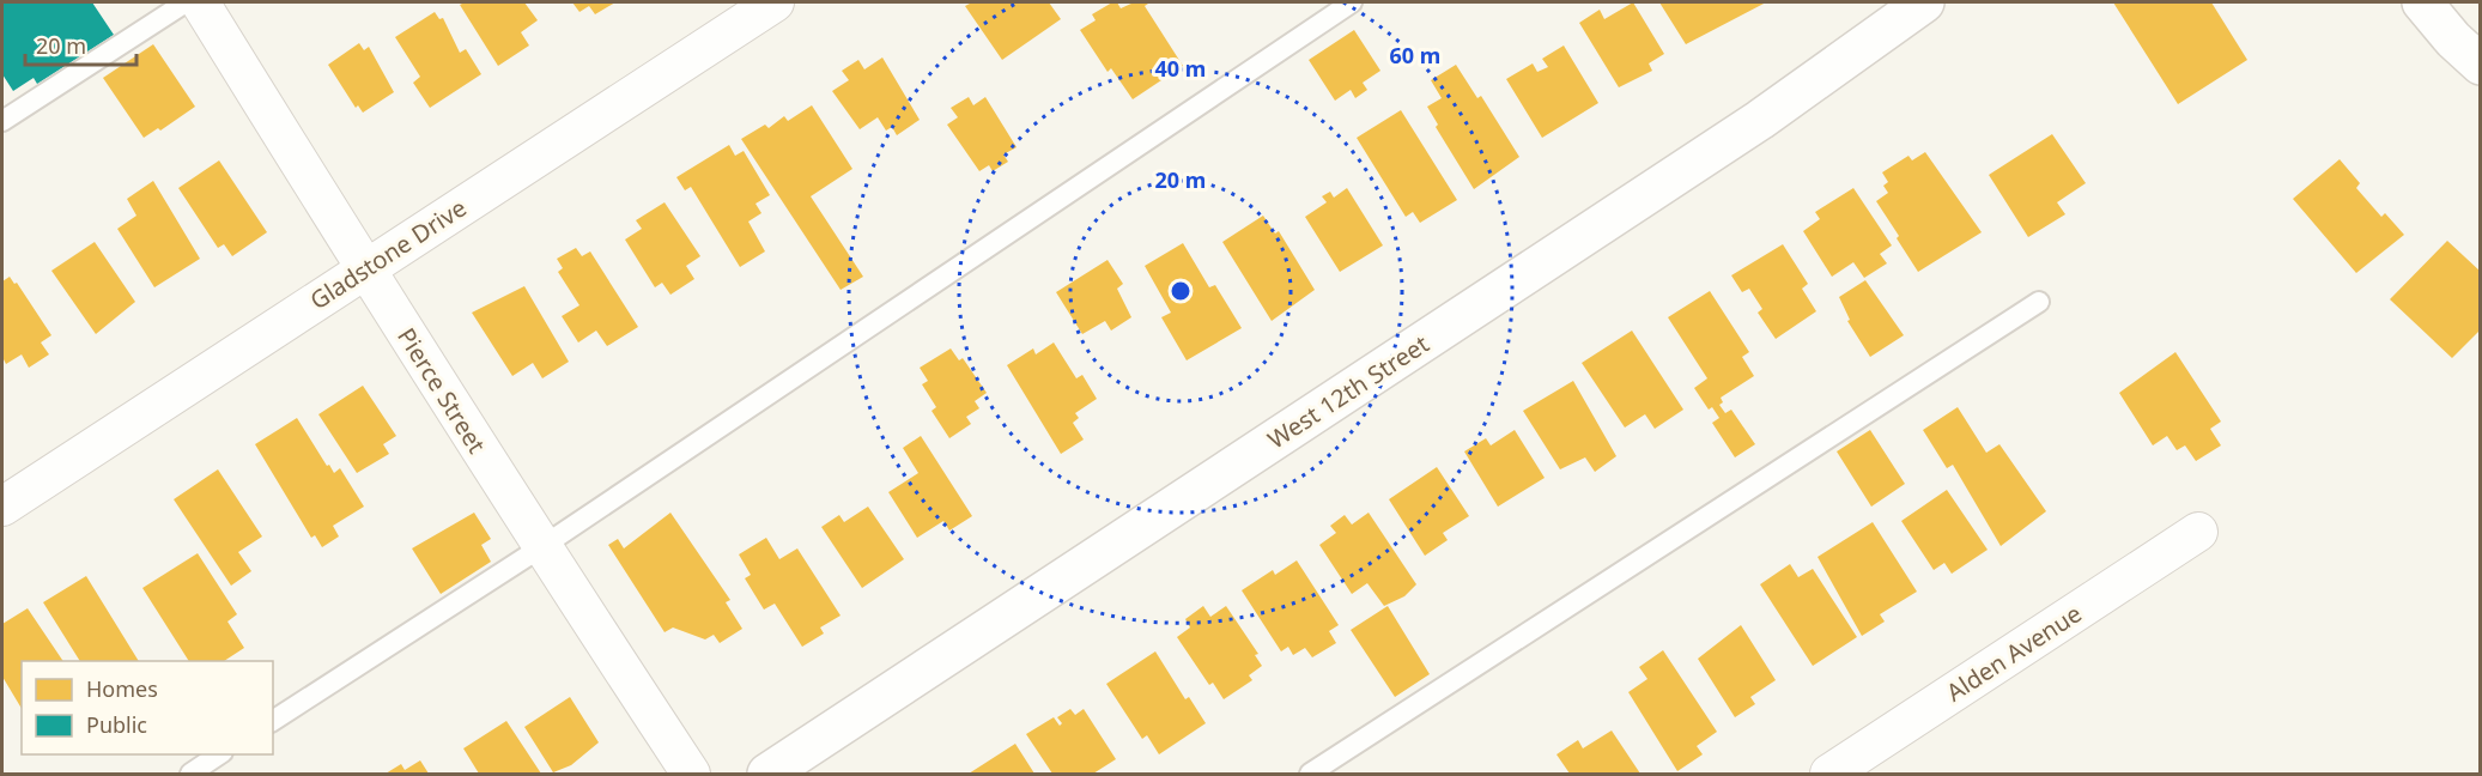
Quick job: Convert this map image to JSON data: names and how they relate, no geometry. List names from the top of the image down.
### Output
{
  "streets": {
    "street": [
      "Gladstone Drive",
      "Pierce Street",
      "West 12th Street",
      "Alden Avenue"
    ]
  },
  "crossings": [
    ["Gladstone Drive", "Pierce Street"]
  ],
  "legend": ["Homes", "Public"],
  "scale_bar": "20 m",
  "rings": ["60 m", "40 m", "20 m"]
}
